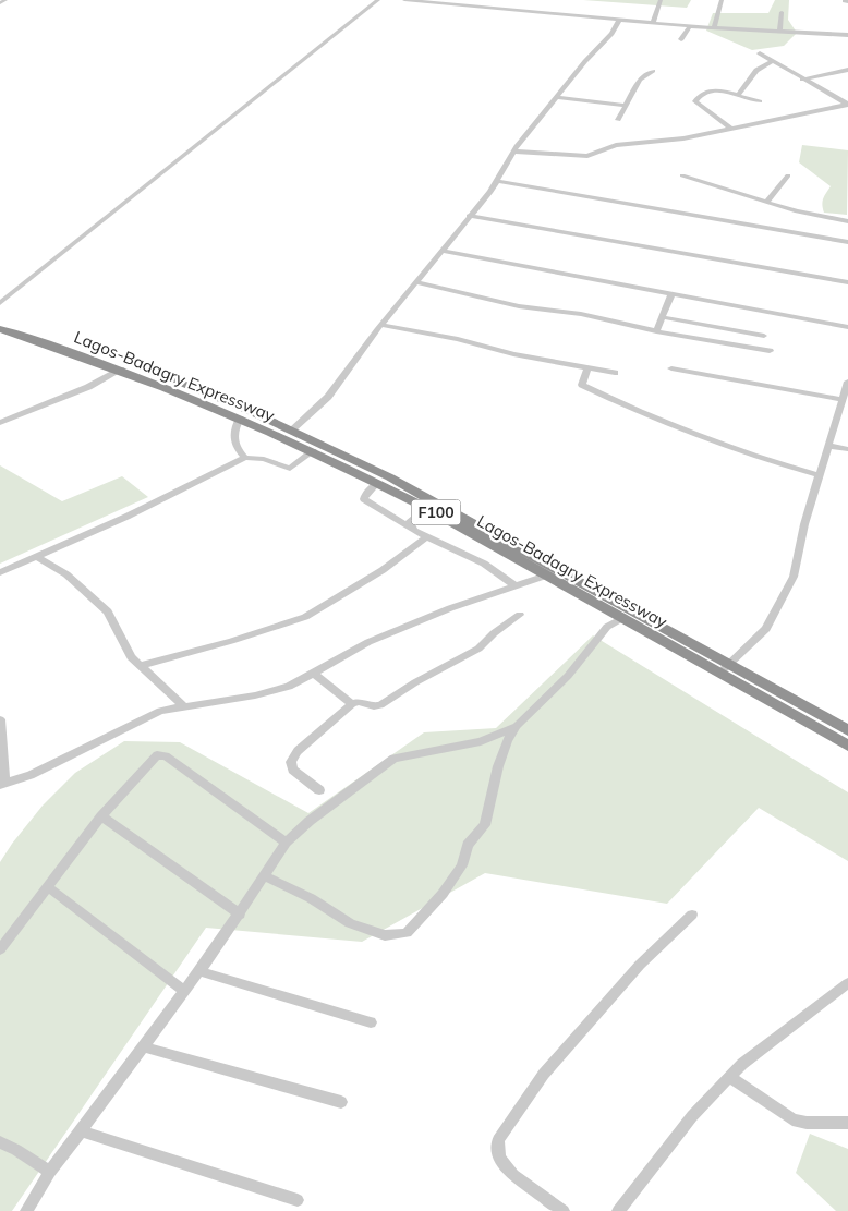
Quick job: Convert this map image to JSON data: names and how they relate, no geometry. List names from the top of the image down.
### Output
{
  "streets": {
    "highway": ["Lagos-Badagry Expressway", "F100"]
  }
}
